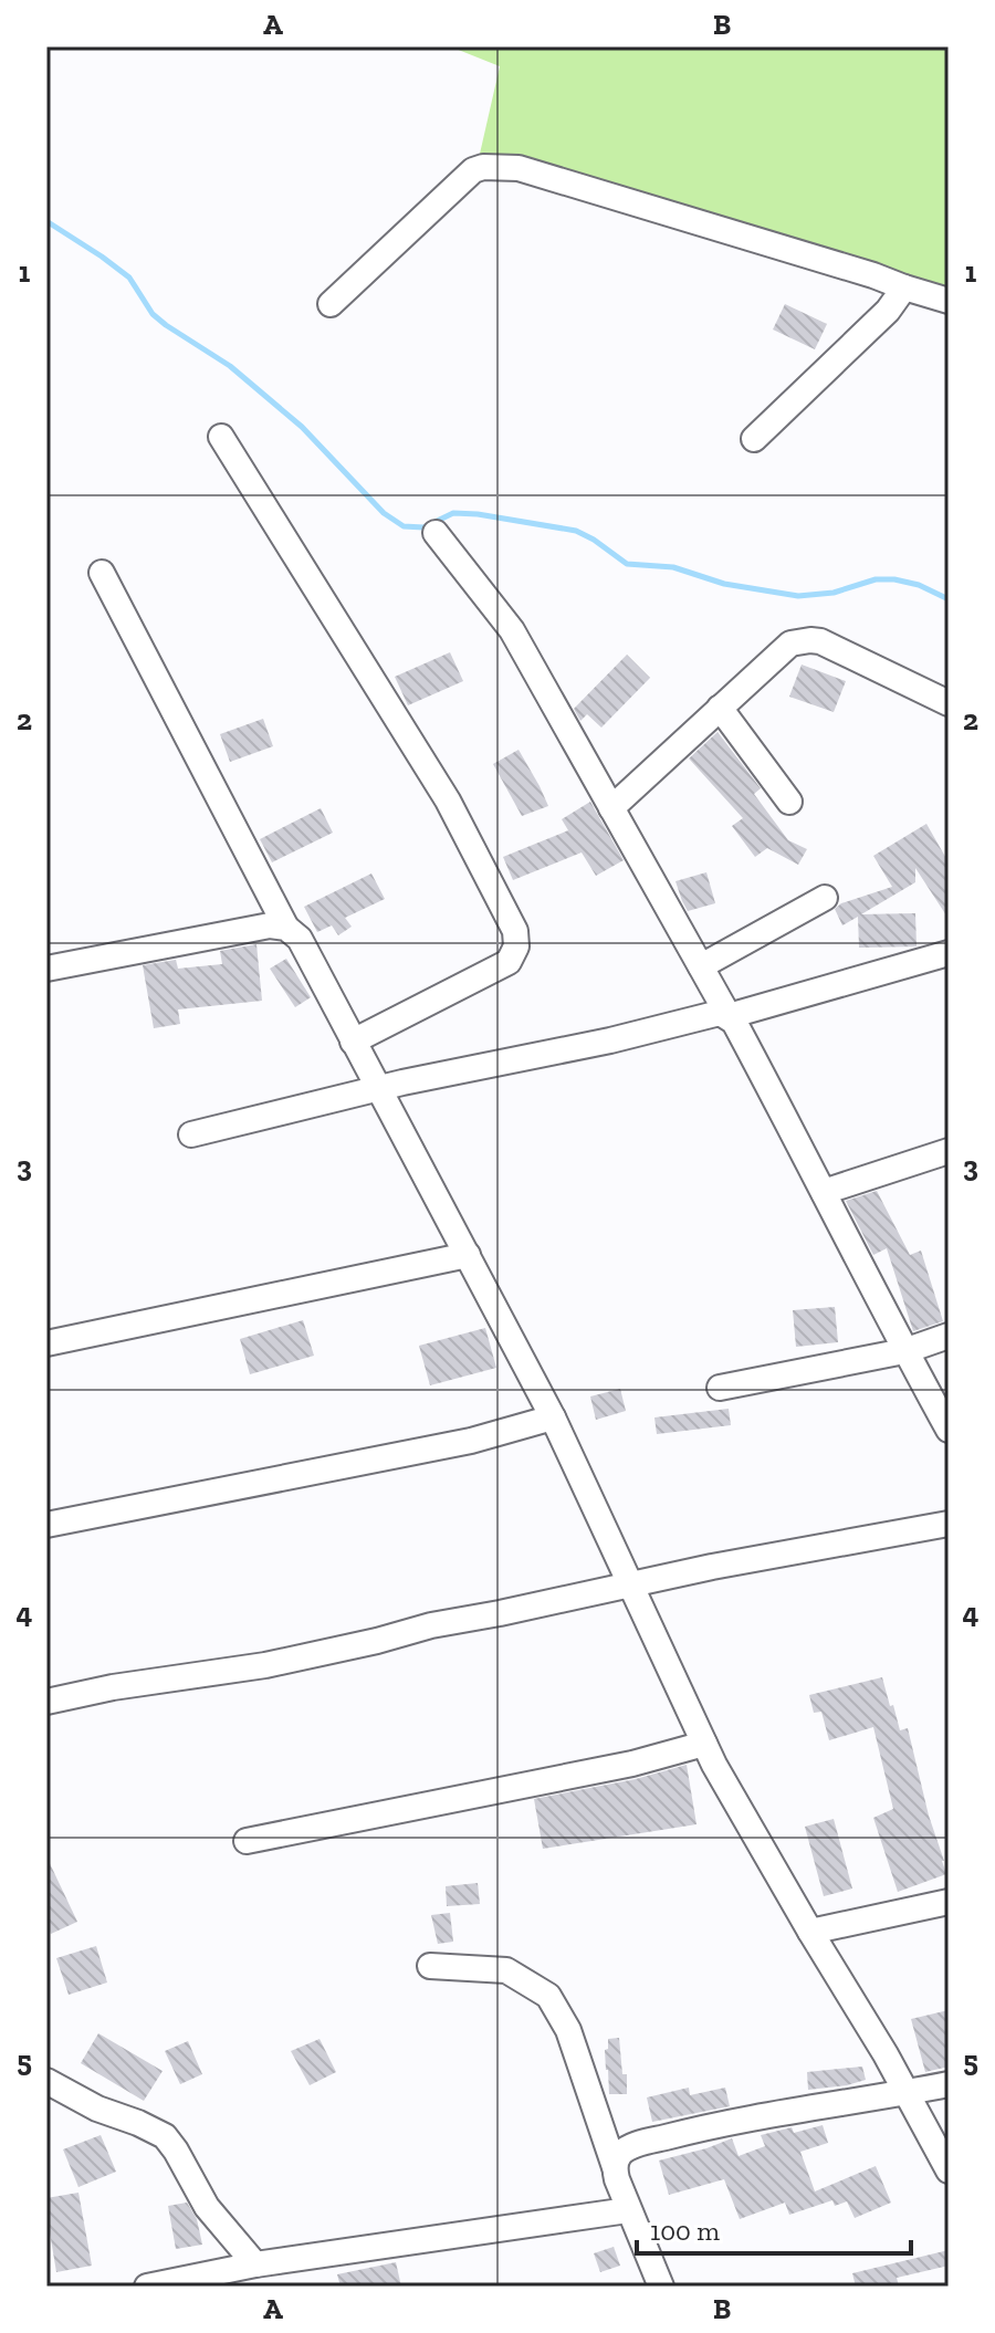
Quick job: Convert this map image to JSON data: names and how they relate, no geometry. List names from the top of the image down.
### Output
{
  "scale_bar": "100 m",
  "grid": {
    "columns": ["A", "B"],
    "rows": [
      "1",
      "2",
      "3",
      "4",
      "5"
    ]
  }
}
